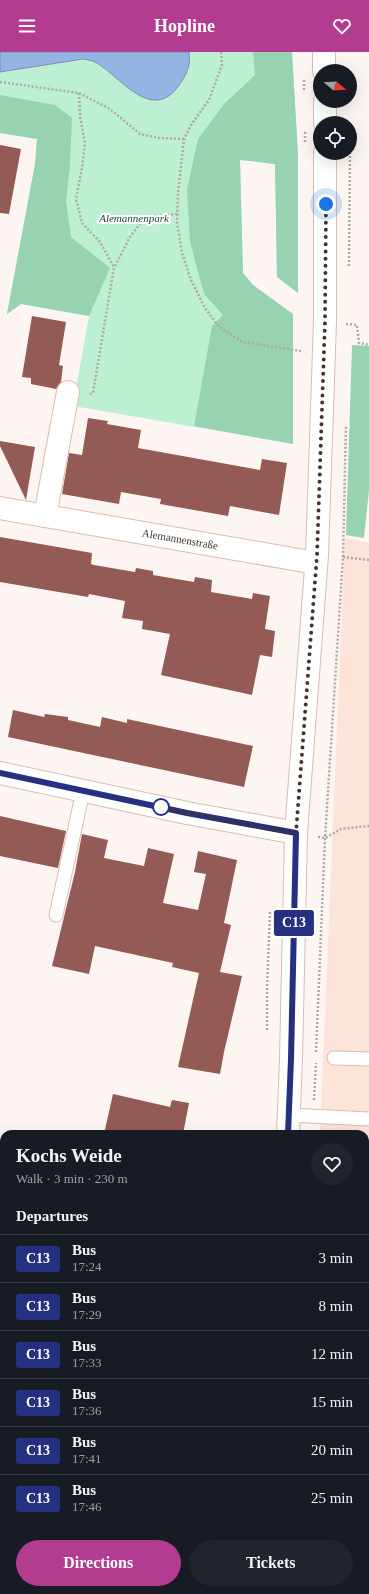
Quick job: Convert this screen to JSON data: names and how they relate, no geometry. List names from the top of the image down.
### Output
{
  "streets": {
    "street": ["Alemannenstraße"]
  },
  "parks": ["Alemannenpark"],
  "lines": ["bus line C13"],
  "north": "right",
  "page": {
    "header": "Hopline",
    "on_map": "C13",
    "heading": [
      ["Kochs Weide", "Walk · 3 min · 230 m"],
      "Departures"
    ],
    "list": [
      {
        "mark": "C13",
        "name": "Bus",
        "note": "17:24",
        "value": "3 min"
      },
      {
        "mark": "C13",
        "name": "Bus",
        "note": "17:29",
        "value": "8 min"
      },
      {
        "mark": "C13",
        "name": "Bus",
        "note": "17:33",
        "value": "12 min"
      },
      {
        "mark": "C13",
        "name": "Bus",
        "note": "17:36",
        "value": "15 min"
      },
      {
        "mark": "C13",
        "name": "Bus",
        "note": "17:41",
        "value": "20 min"
      },
      {
        "mark": "C13",
        "name": "Bus",
        "note": "17:46",
        "value": "25 min"
      }
    ],
    "buttons": ["Directions", "Tickets"]
  }
}
